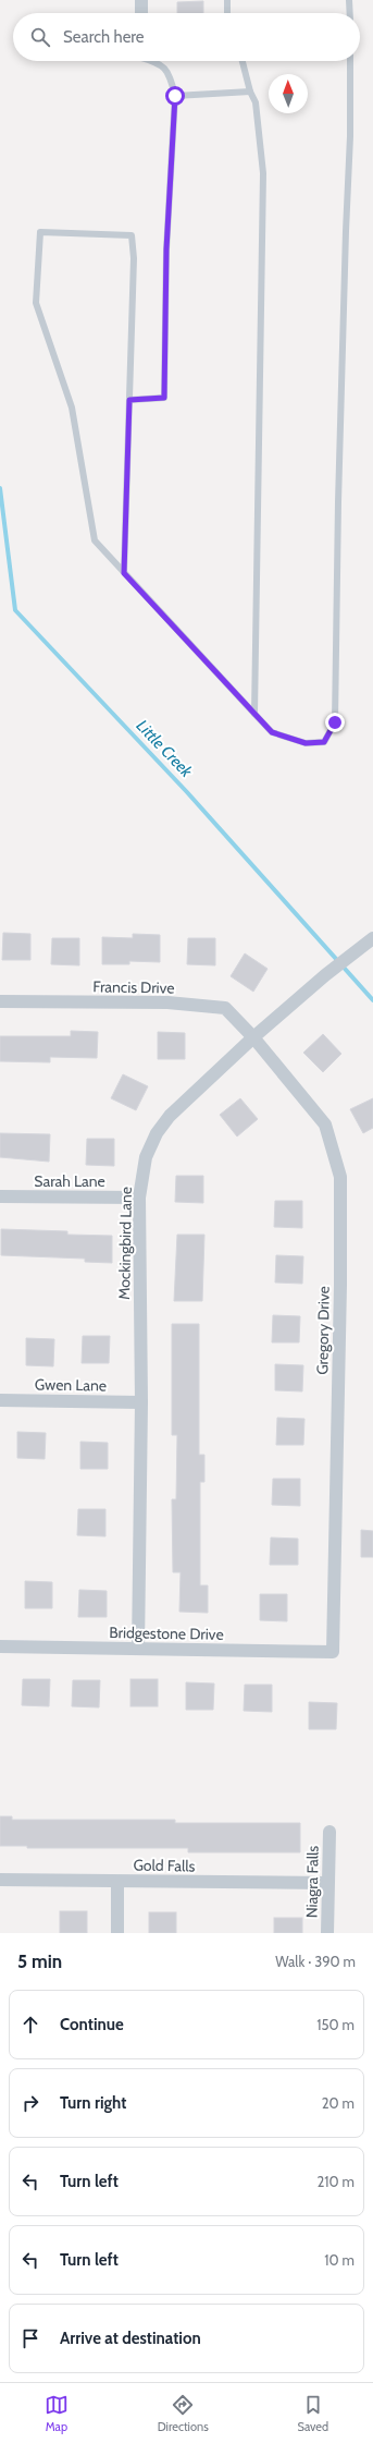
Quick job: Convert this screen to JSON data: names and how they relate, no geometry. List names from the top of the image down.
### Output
{
  "streets": {
    "street": [
      "Francis Drive",
      "Sarah Lane",
      "Mockingbird Lane",
      "Gregory Drive",
      "Gwen Lane",
      "Bridgestone Drive",
      "Gold Falls",
      "Niagra Falls"
    ]
  },
  "crossings": [
    ["Francis Drive", "Mockingbird Lane"],
    ["Francis Drive", "Gregory Drive"],
    ["Sarah Lane", "Mockingbird Lane"],
    ["Mockingbird Lane", "Gregory Drive"],
    ["Mockingbird Lane", "Gwen Lane"],
    ["Mockingbird Lane", "Bridgestone Drive"],
    ["Gregory Drive", "Bridgestone Drive"],
    ["Gold Falls", "Niagra Falls"]
  ],
  "water": ["Little Creek"],
  "north": "top",
  "page": {
    "search": "Search here",
    "heading": ["5 min", "Walk · 390 m"],
    "list": [
      ["Continue", "150 m"],
      ["Turn right", "20 m"],
      ["Turn left", "210 m"],
      ["Turn left", "10 m"],
      "Arrive at destination"
    ],
    "nav": ["Map", "Directions", "Saved"]
  }
}
